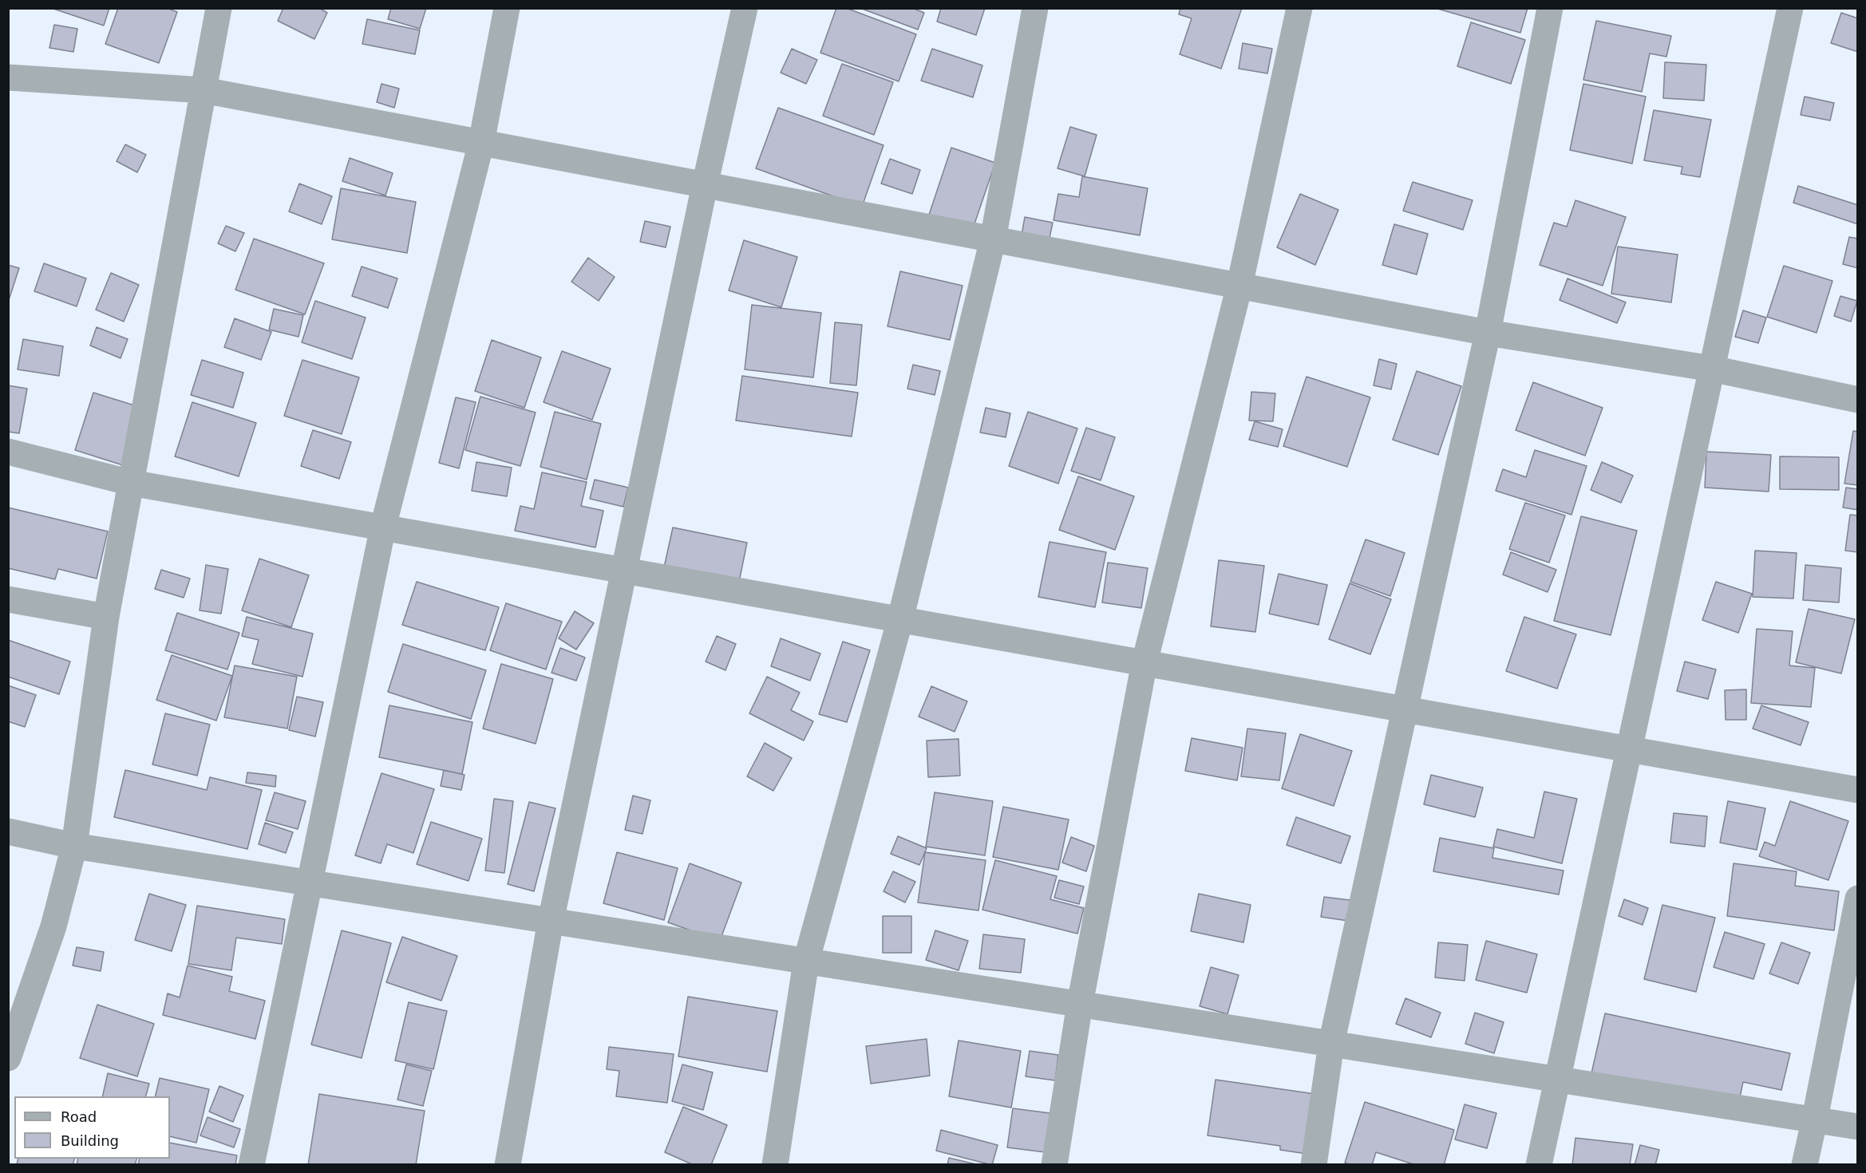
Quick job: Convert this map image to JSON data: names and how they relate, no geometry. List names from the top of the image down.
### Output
{
  "legend": ["Road", "Building"]
}
